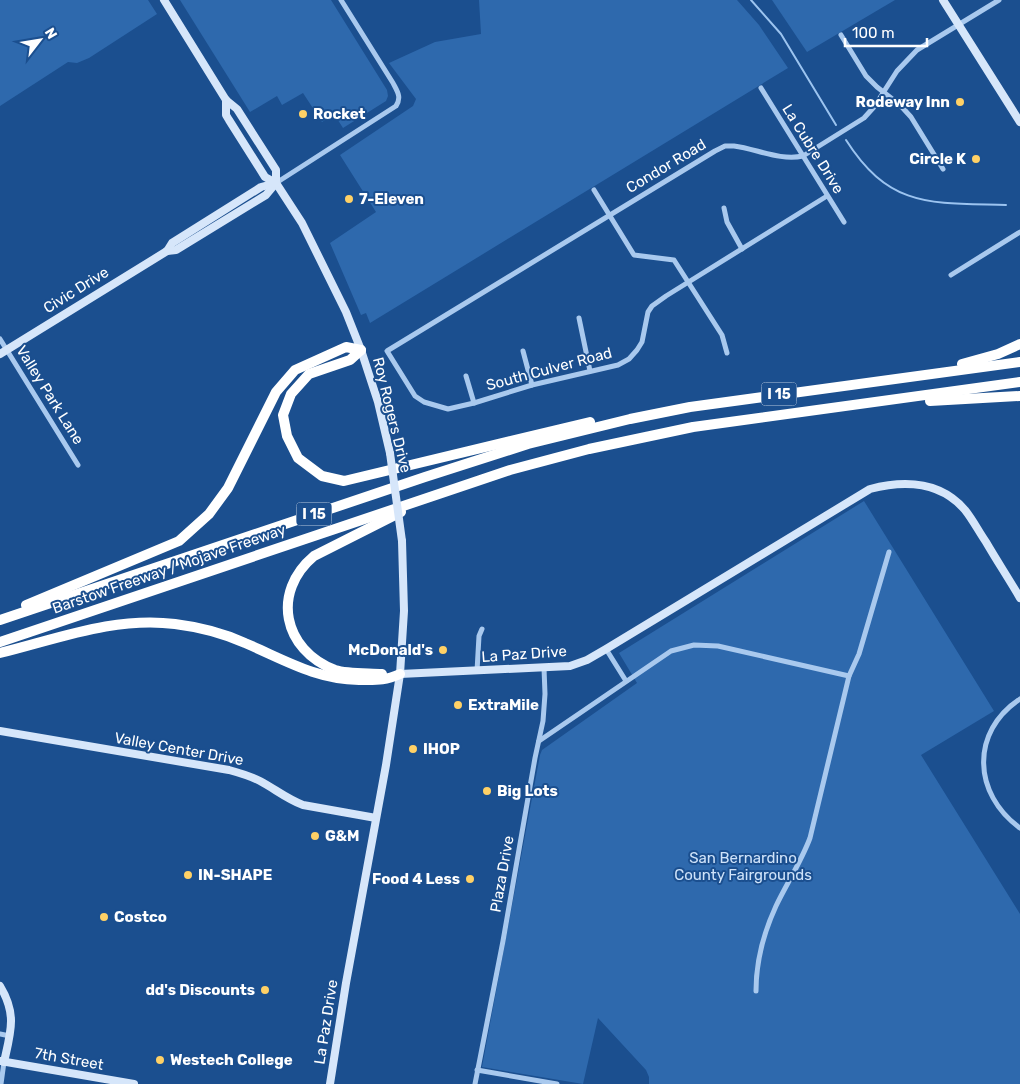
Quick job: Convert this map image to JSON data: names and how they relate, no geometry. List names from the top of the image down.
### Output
{
  "streets": {
    "highway": ["I 15", "Barstow Freeway / Mojave Freeway"],
    "main road": [
      "Civic Drive",
      "Roy Rogers Drive",
      "La Paz Drive",
      "Valley Center Drive",
      "7th Street"
    ],
    "street": [
      "La Cubre Drive",
      "Condor Road",
      "South Culver Road",
      "Valley Park Lane",
      "Plaza Drive"
    ]
  },
  "crossings": [
    ["La Cubre Drive", "Condor Road"],
    ["La Cubre Drive", "South Culver Road"],
    ["Condor Road", "South Culver Road"],
    ["Civic Drive", "Valley Park Lane"],
    ["Civic Drive", "Roy Rogers Drive"],
    ["Roy Rogers Drive", "La Paz Drive"],
    ["La Paz Drive", "Valley Center Drive"],
    ["La Paz Drive", "Plaza Drive"]
  ],
  "parks": ["San Bernardino County Fairgrounds"],
  "places": [
    "Rodeway Inn",
    "Rocket",
    "Circle K",
    "7-Eleven",
    "McDonald's",
    "ExtraMile",
    "IHOP",
    "Big Lots",
    "G&M",
    "IN-SHAPE",
    "Food 4 Less",
    "Costco",
    "dd's Discounts",
    "Westech College"
  ],
  "scale_bar": "100 m",
  "north": "top right"
}
